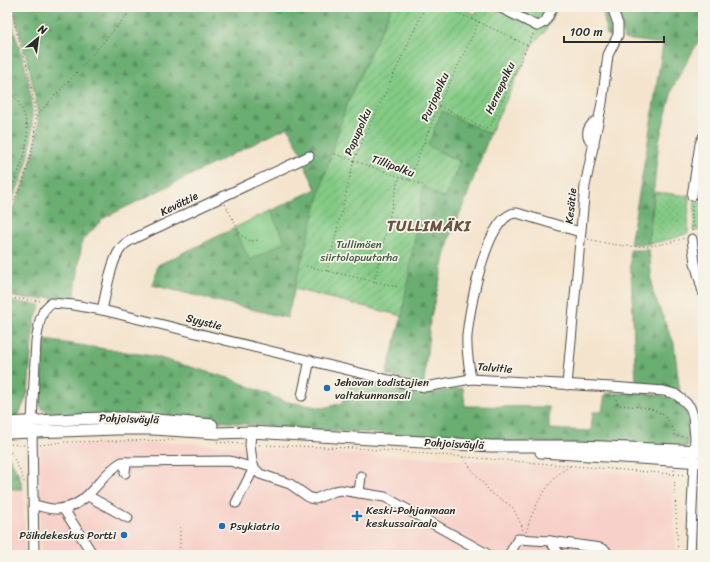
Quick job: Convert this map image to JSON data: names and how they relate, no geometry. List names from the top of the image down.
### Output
{
  "streets": {
    "main road": ["Pohjoisväylä"],
    "street": [
      "Kevättie",
      "Kesätie",
      "Syystie",
      "Talvitie"
    ],
    "path": [
      "Hernepolku",
      "Purjopolku",
      "Papupolku",
      "Tillipolku"
    ]
  },
  "crossings": [
    ["Hernepolku", "Purjopolku"],
    ["Purjopolku", "Tillipolku"],
    ["Papupolku", "Tillipolku"],
    ["Kevättie", "Syystie"],
    ["Kesätie", "Talvitie"],
    ["Syystie", "Talvitie"],
    ["Talvitie", "Pohjoisväylä"]
  ],
  "districts": ["TULLIMÄKI"],
  "parks": ["Tullimäen siirtolapuutarha"],
  "places": {
    "other": ["Jehovan todistajien valtakunnansali", "Psykiatria", "Päihdekeskus Portti"],
    "health": ["Keski-Pohjanmaan keskussairaala"]
  },
  "scale_bar": "100 m",
  "north": "top right"
}
